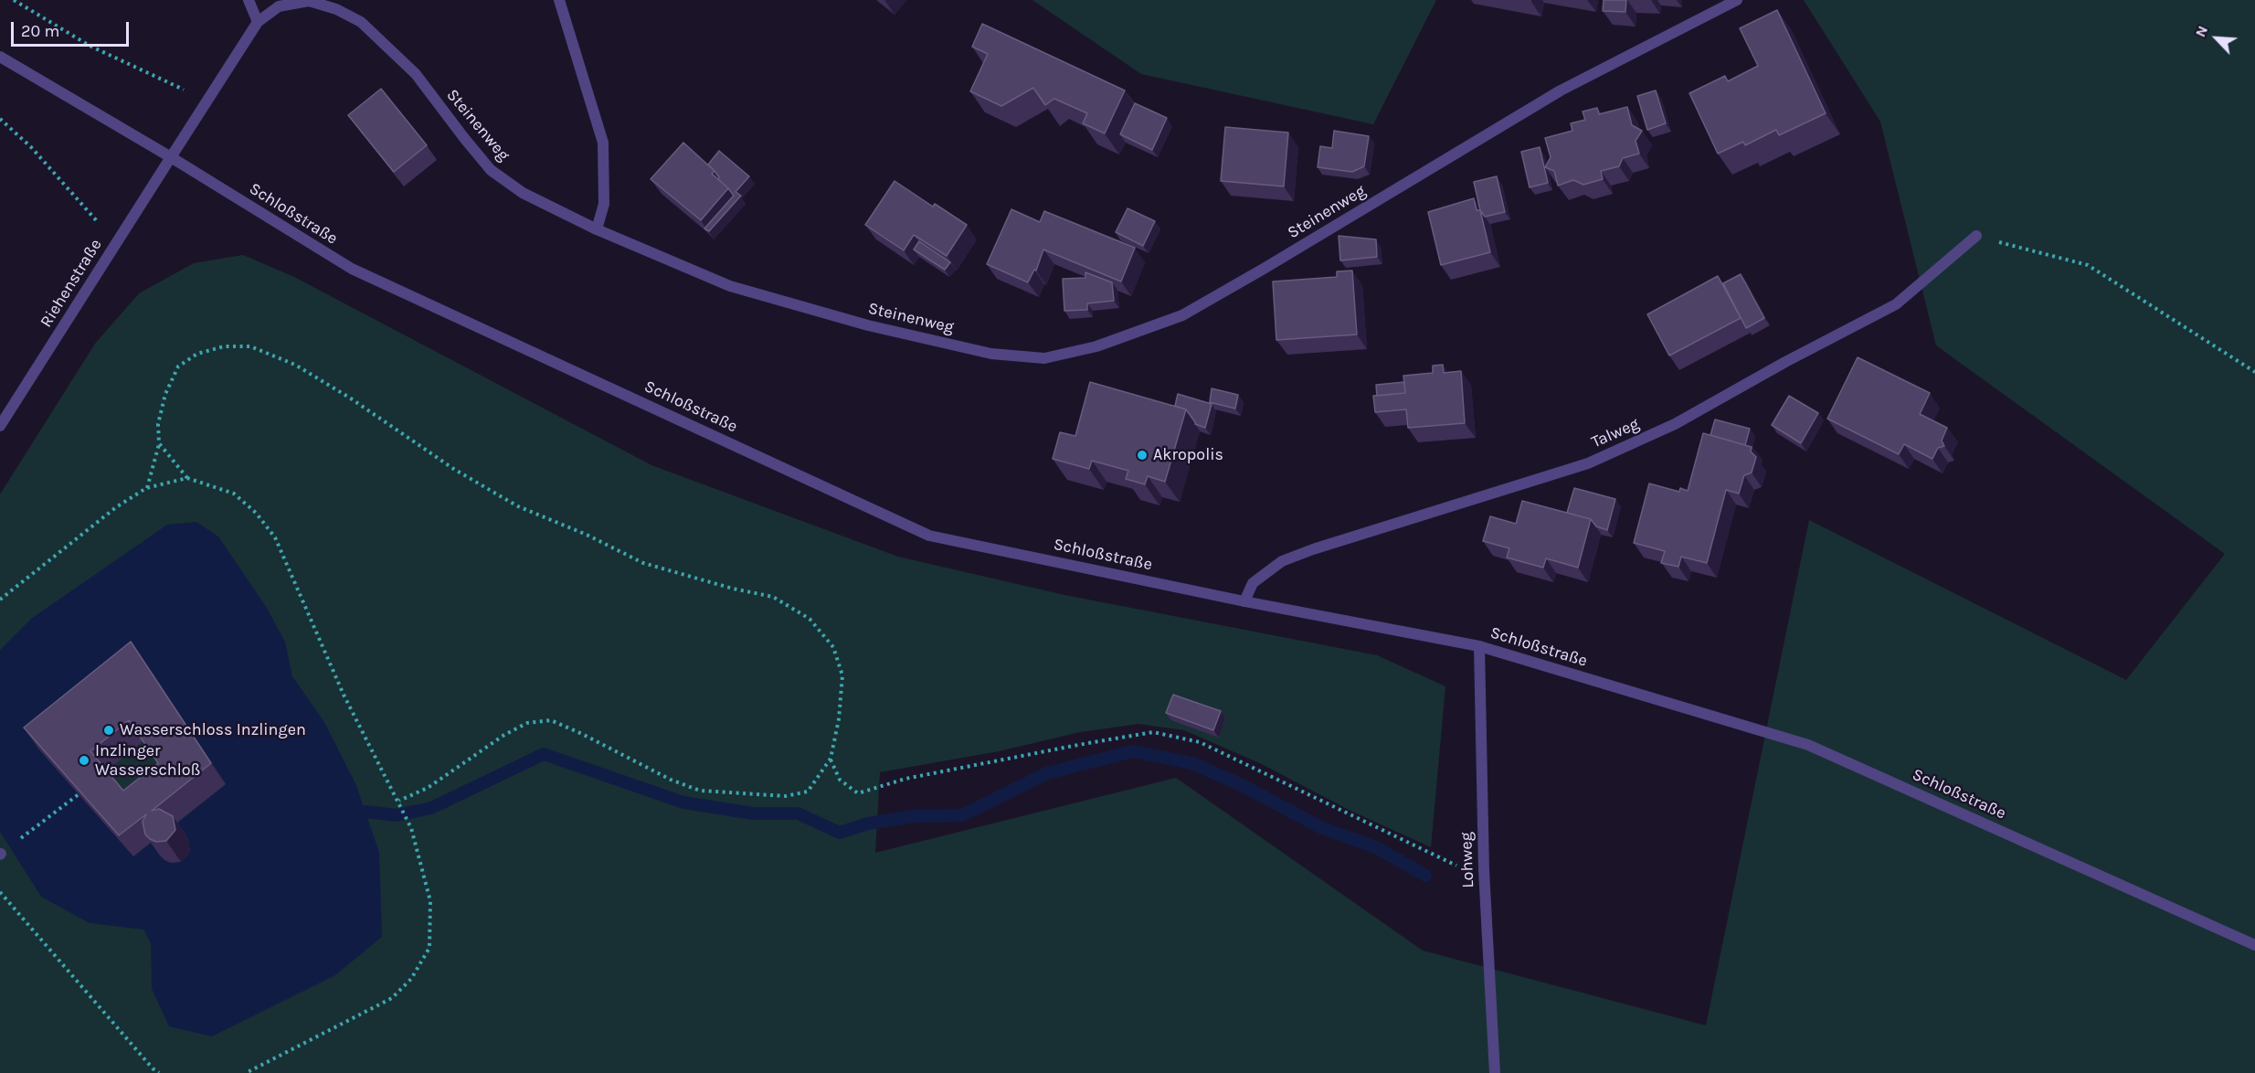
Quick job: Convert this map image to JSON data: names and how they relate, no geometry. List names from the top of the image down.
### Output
{
  "streets": {
    "street": [
      "Steinenweg",
      "Schloßstraße",
      "Riehenstraße",
      "Talweg",
      "Lohweg"
    ]
  },
  "crossings": [
    ["Steinenweg", "Schloßstraße"],
    ["Steinenweg", "Riehenstraße"],
    ["Schloßstraße", "Riehenstraße"],
    ["Schloßstraße", "Talweg"],
    ["Schloßstraße", "Lohweg"]
  ],
  "places": ["Akropolis", "Wasserschloss Inzlingen", "Inzlinger Wasserschloß"],
  "scale_bar": "20 m",
  "north": "top left"
}
